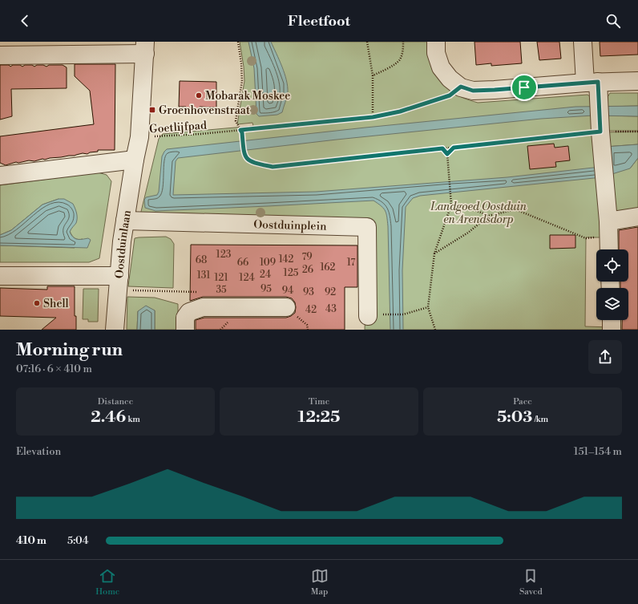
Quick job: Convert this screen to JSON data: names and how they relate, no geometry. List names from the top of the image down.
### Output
{
  "streets": {
    "street": ["Oostduinplein", "Oostduinlaan"],
    "path": ["Goetlijfpad"]
  },
  "crossings": [
    ["Goetlijfpad", "Oostduinlaan"],
    ["Oostduinplein", "Oostduinlaan"]
  ],
  "parks": ["Landgoed Oostduin en Arendsdorp"],
  "places": {
    "other": ["Mobarak Moskee", "Shell"],
    "transit": ["Groenhovenstraat"]
  },
  "house_numbers": [
    "123",
    "79",
    "142",
    "68",
    "66",
    "109",
    "17",
    "162",
    "26",
    "125",
    "24",
    "131",
    "121",
    "124",
    "95",
    "35",
    "94",
    "93",
    "92",
    "43",
    "42"
  ],
  "page": {
    "header": "Fleetfoot",
    "heading": ["Morning run", "07:16 · 6 × 410 m"],
    "stats": [
      ["Distance", "2.46 km"],
      ["Time", "12:25"],
      ["Pace", "5:03 /km"]
    ],
    "chart": ["Elevation", "151–154 m"],
    "list": [
      {
        "name": "410 m",
        "note": "5:04"
      }
    ],
    "tabs": ["Home", "Map", "Saved"]
  }
}
